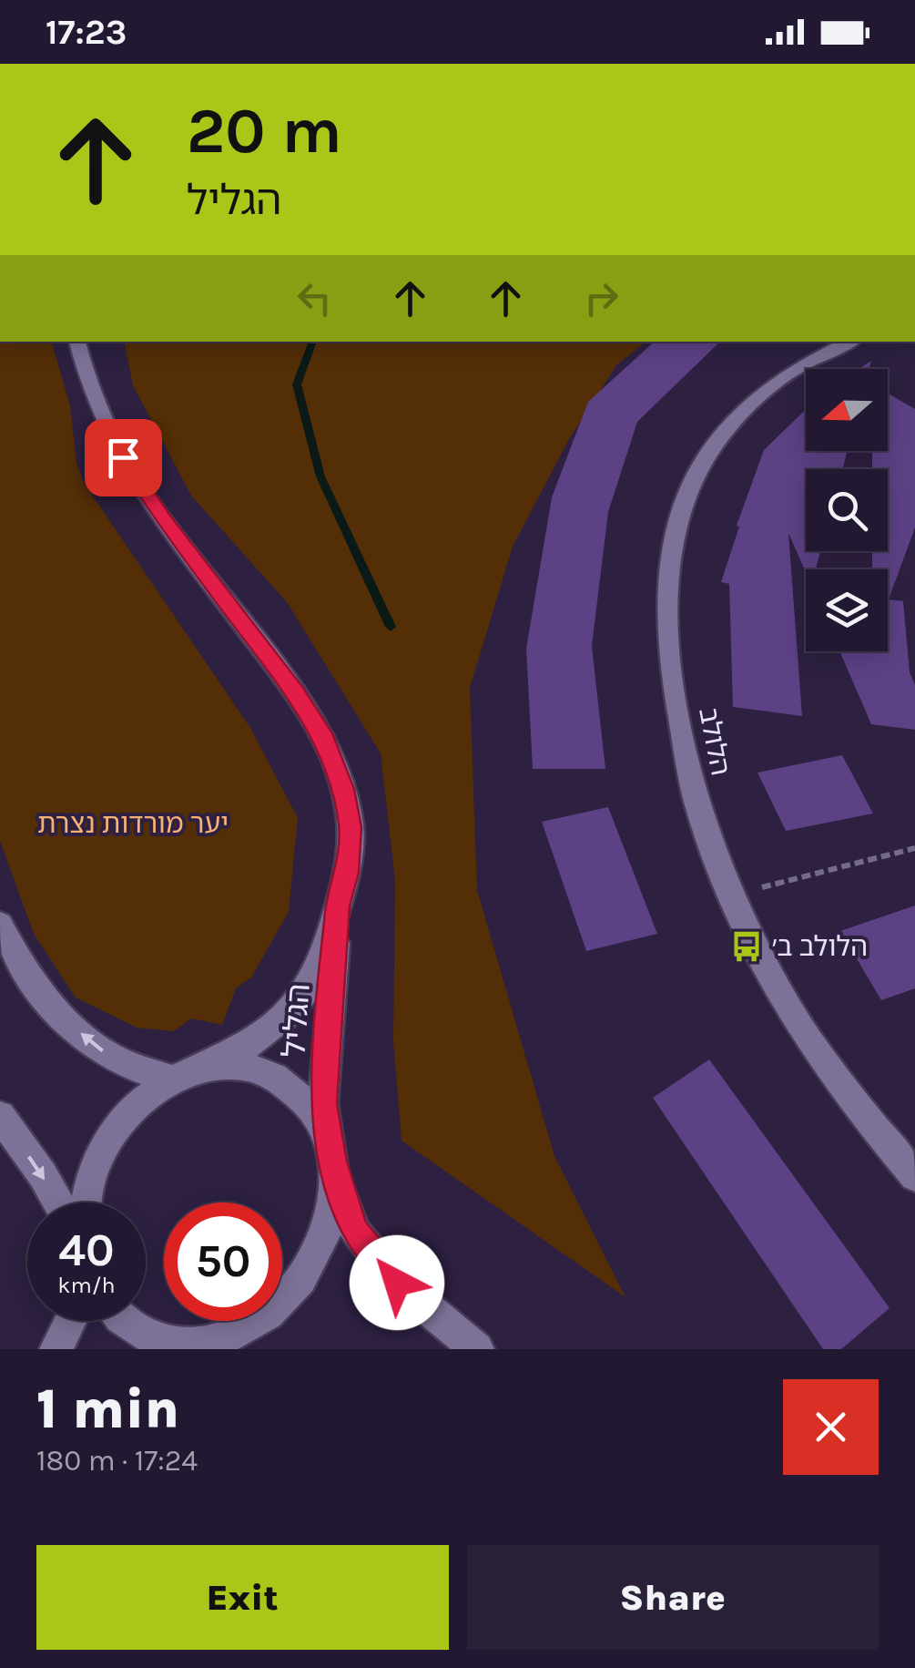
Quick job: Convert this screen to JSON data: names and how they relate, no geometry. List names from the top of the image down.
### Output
{
  "streets": {
    "street": ["הלולב", "הגליל"]
  },
  "parks": ["יער מורדות נצרת"],
  "places": {
    "bus stop": ["הלולב ב׳"]
  },
  "north": "left",
  "page": {
    "status": "17:23",
    "turn": ["20 m", "הגליל"],
    "speed": "40 km/h",
    "limit": "50",
    "heading": ["1 min", "180 m · 17:24"],
    "buttons": ["Exit", "Share"]
  }
}
